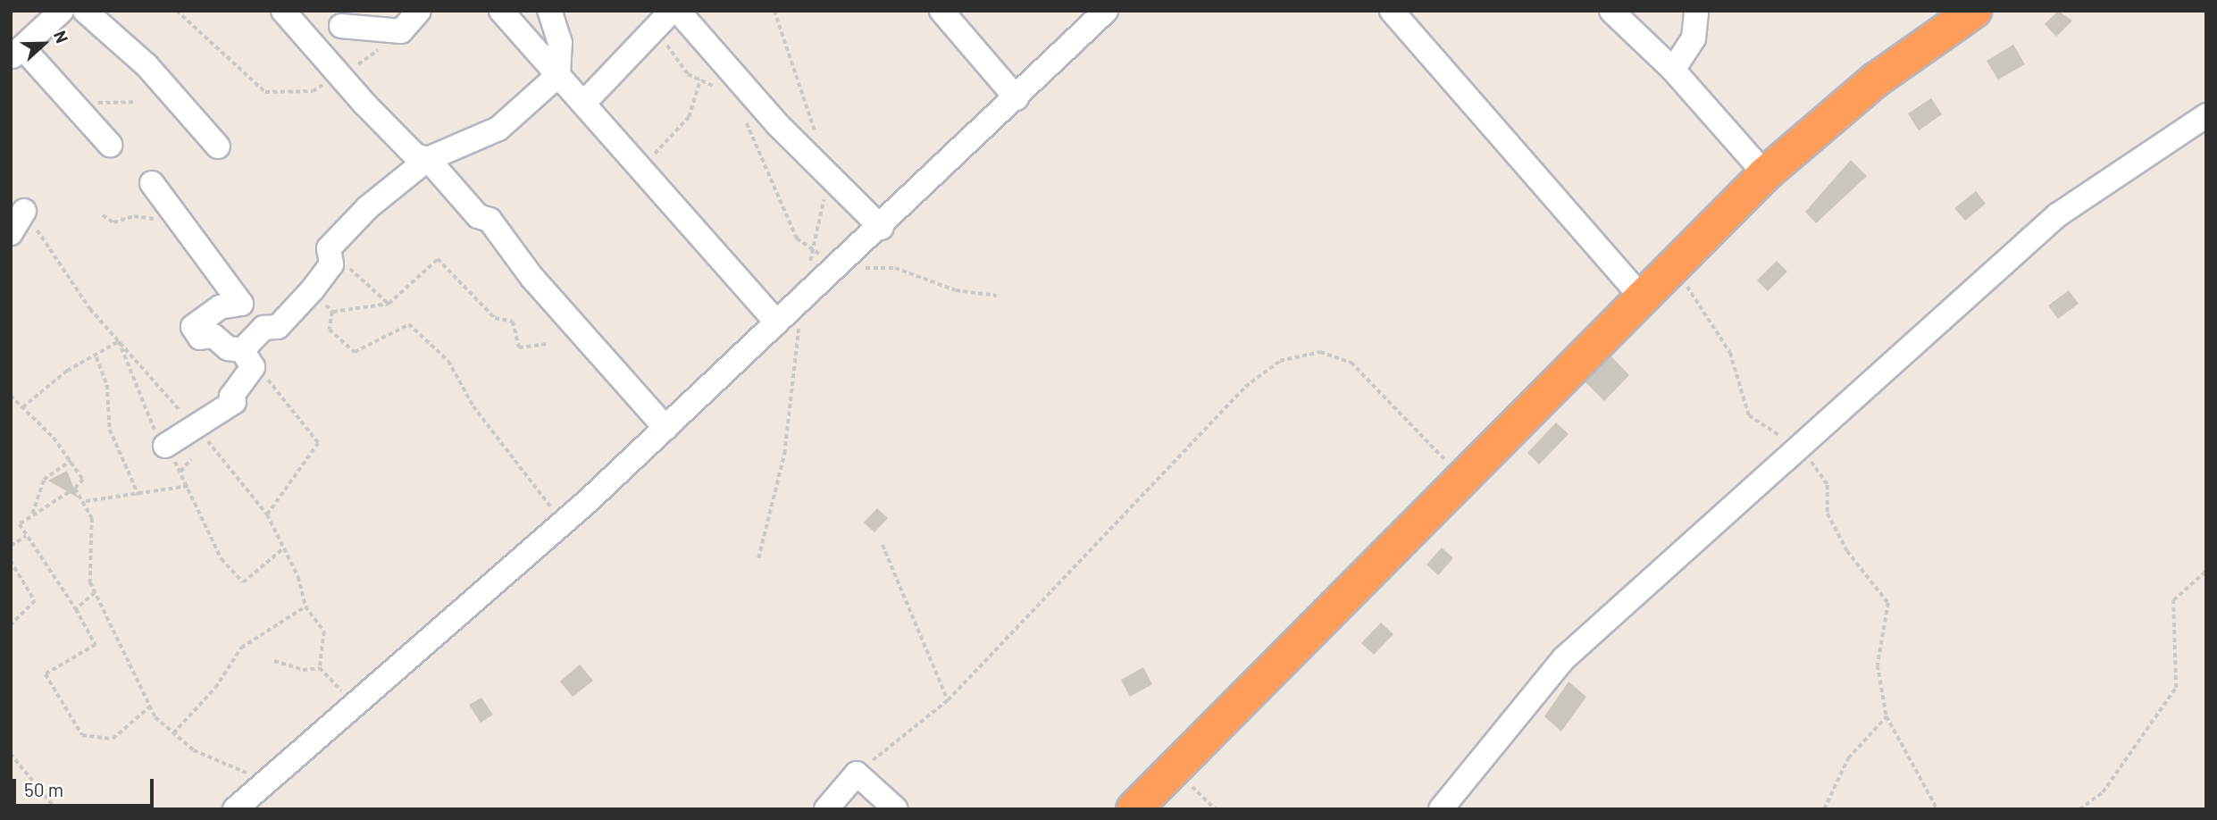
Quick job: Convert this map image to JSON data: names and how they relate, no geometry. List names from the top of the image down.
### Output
{
  "scale_bar": "50 m",
  "north": "right"
}
